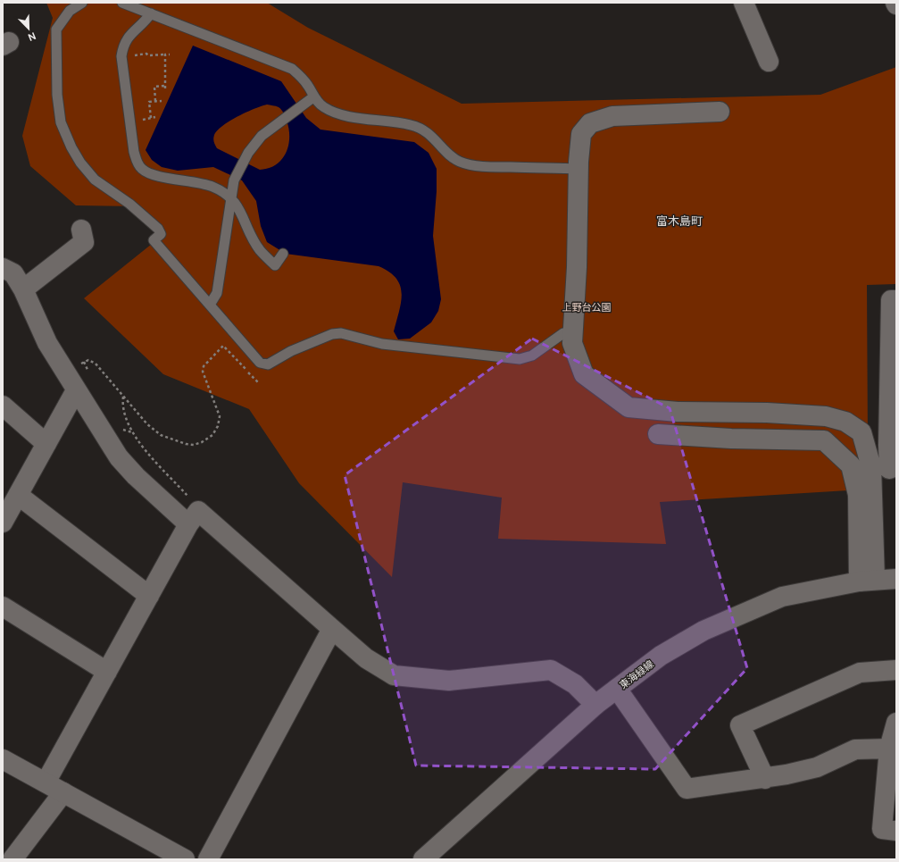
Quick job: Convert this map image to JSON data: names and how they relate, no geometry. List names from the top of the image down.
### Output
{
  "streets": {
    "street": ["東海緑線"]
  },
  "districts": ["富木島町"],
  "parks": ["上野台公園"],
  "north": "bottom right"
}
